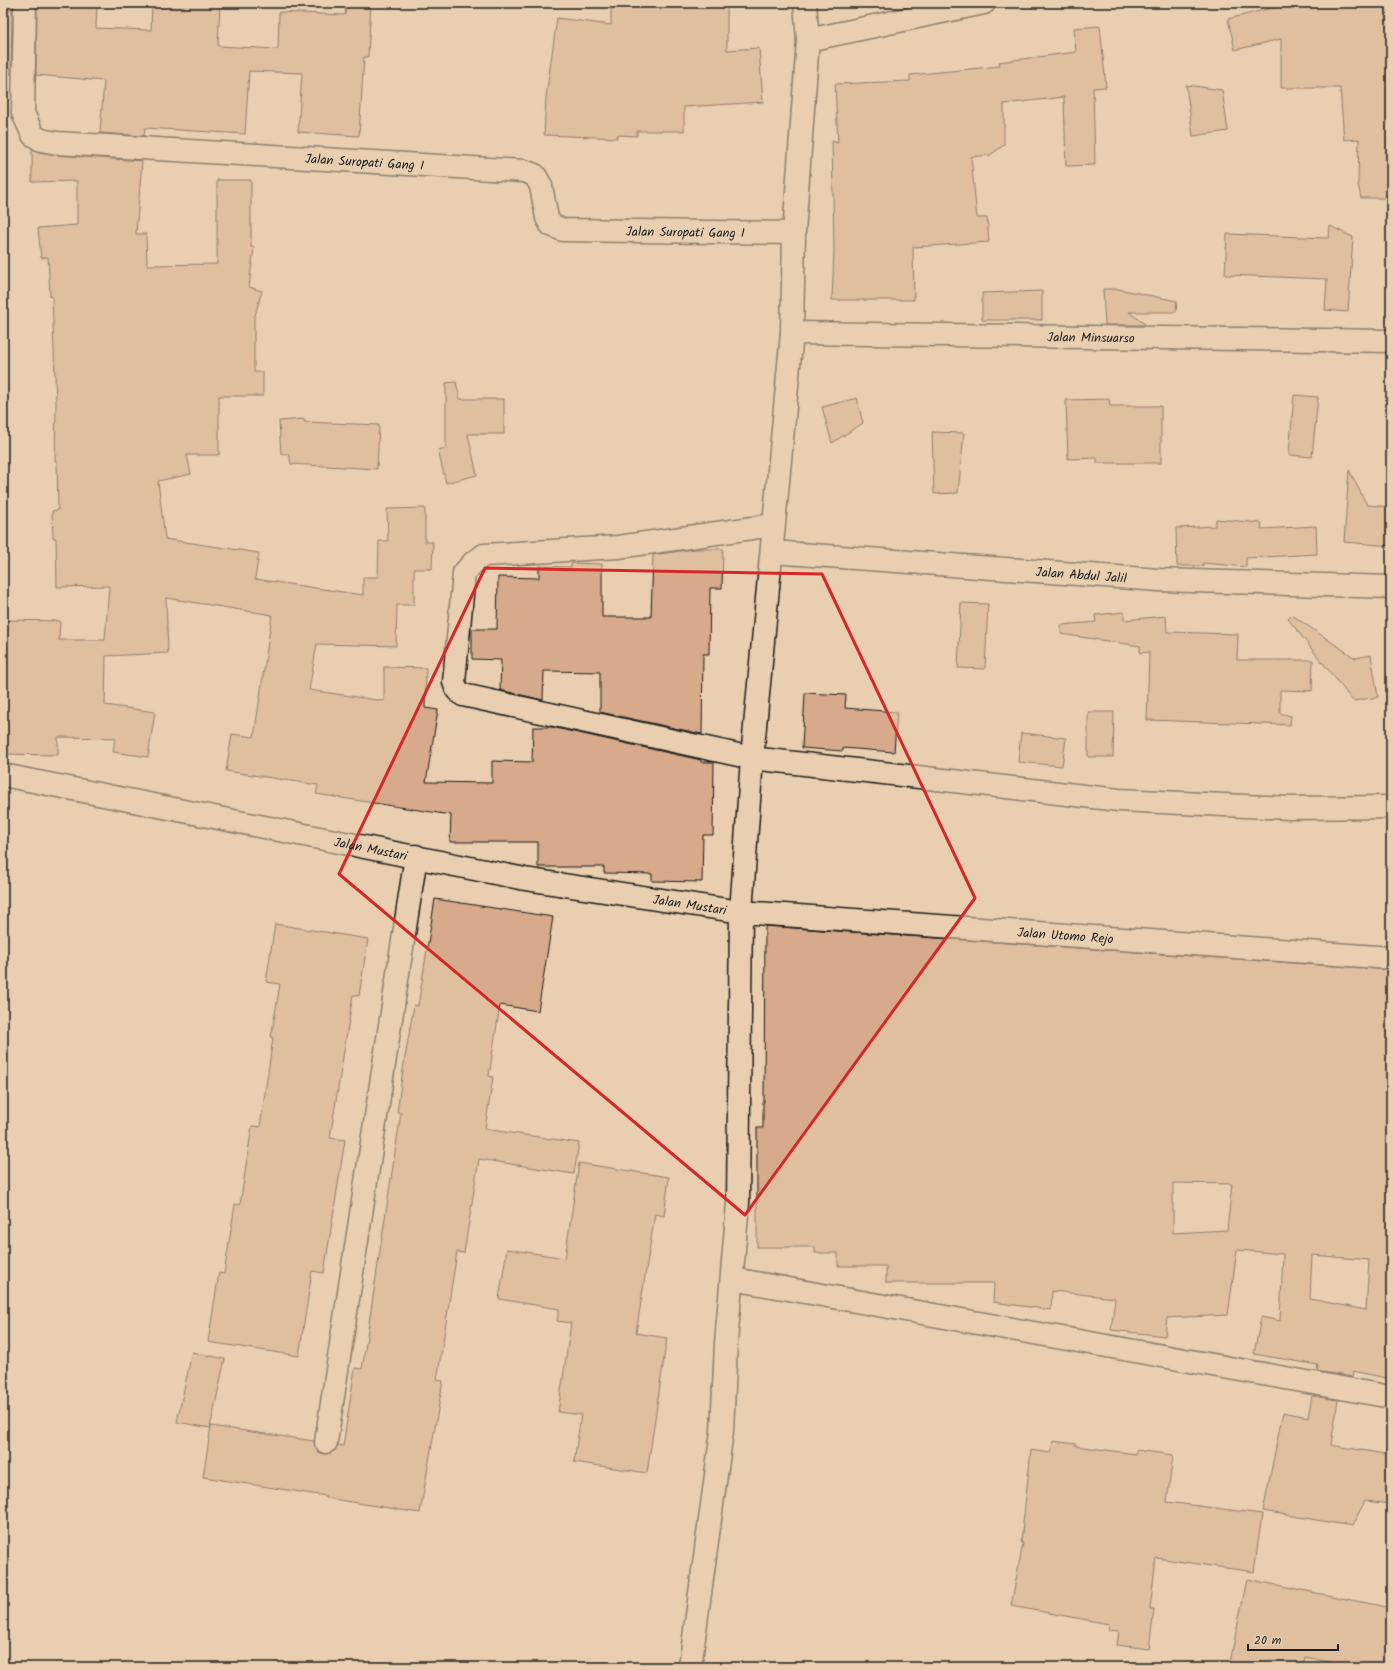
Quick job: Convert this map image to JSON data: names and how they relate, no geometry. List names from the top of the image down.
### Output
{
  "streets": {
    "street": [
      "Jalan Suropati Gang I",
      "Jalan Minsuarso",
      "Jalan Abdul Jalil",
      "Jalan Mustari",
      "Jalan Utomo Rejo"
    ]
  },
  "crossings": [
    ["Jalan Mustari", "Jalan Utomo Rejo"]
  ],
  "scale_bar": "20 m"
}
